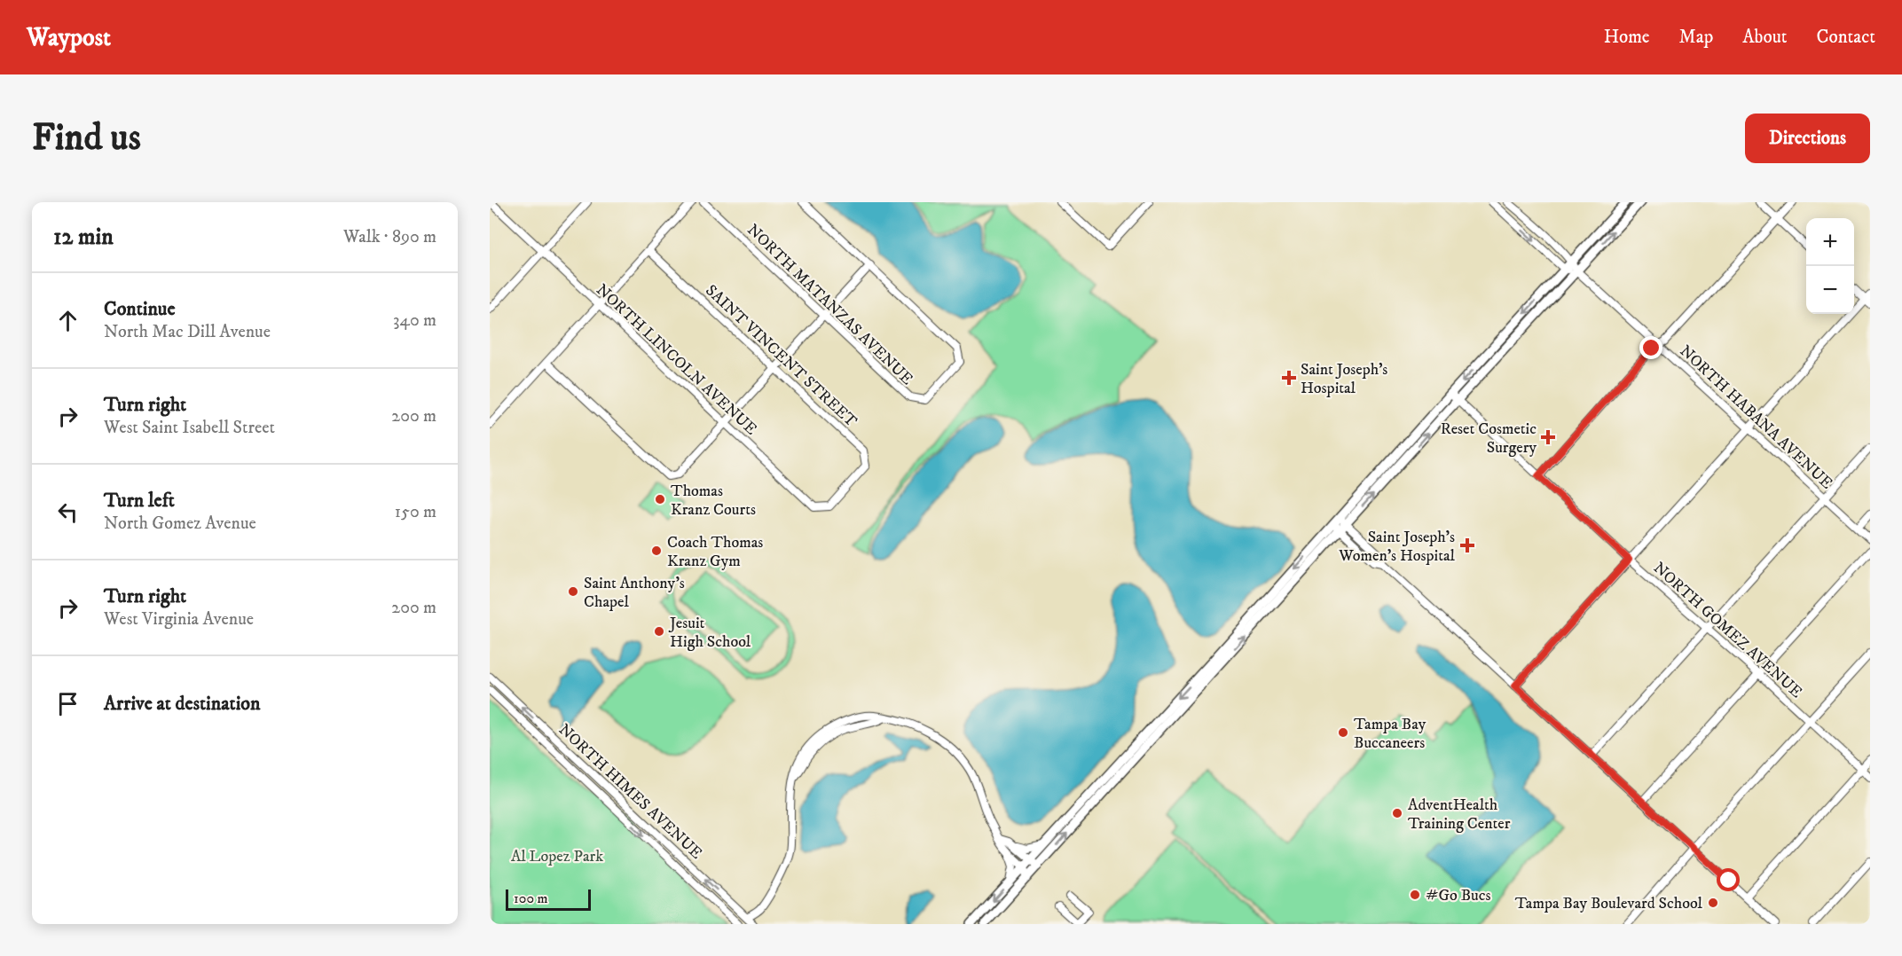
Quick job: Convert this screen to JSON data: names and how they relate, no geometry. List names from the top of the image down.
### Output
{
  "streets": {
    "street": [
      "NORTH MATANZAS AVENUE",
      "SAINT VINCENT STREET",
      "NORTH LINCOLN AVENUE",
      "NORTH HABANA AVENUE",
      "NORTH GOMEZ AVENUE",
      "NORTH HIMES AVENUE"
    ]
  },
  "crossings": [
    ["SAINT VINCENT STREET", "NORTH LINCOLN AVENUE"]
  ],
  "parks": ["Al Lopez Park"],
  "places": {
    "health": ["Saint Joseph's Hospital", "Reset Cosmetic Surgery", "Saint Joseph's Women's Hospital"],
    "other": [
      "Thomas Kranz Courts",
      "Coach Thomas Kranz Gym",
      "Saint Anthony's Chapel",
      "Jesuit High School",
      "Tampa Bay Buccaneers",
      "AdventHealth Training Center",
      "#Go Bucs",
      "Tampa Bay Boulevard School"
    ]
  },
  "scale_bar": "100 m",
  "page": {
    "header": "Waypost",
    "nav": [
      "Home",
      "Map",
      "About",
      "Contact"
    ],
    "buttons": "Directions",
    "title": "Find us",
    "heading": ["12 min", "Walk · 890 m"],
    "map_buttons": ["+", "−"],
    "list": [
      ["Continue", "North Mac Dill Avenue", "340 m"],
      ["Turn right", "West Saint Isabell Street", "200 m"],
      ["Turn left", "North Gomez Avenue", "150 m"],
      ["Turn right", "West Virginia Avenue", "200 m"],
      "Arrive at destination"
    ],
    "scale": "100 m"
  }
}
